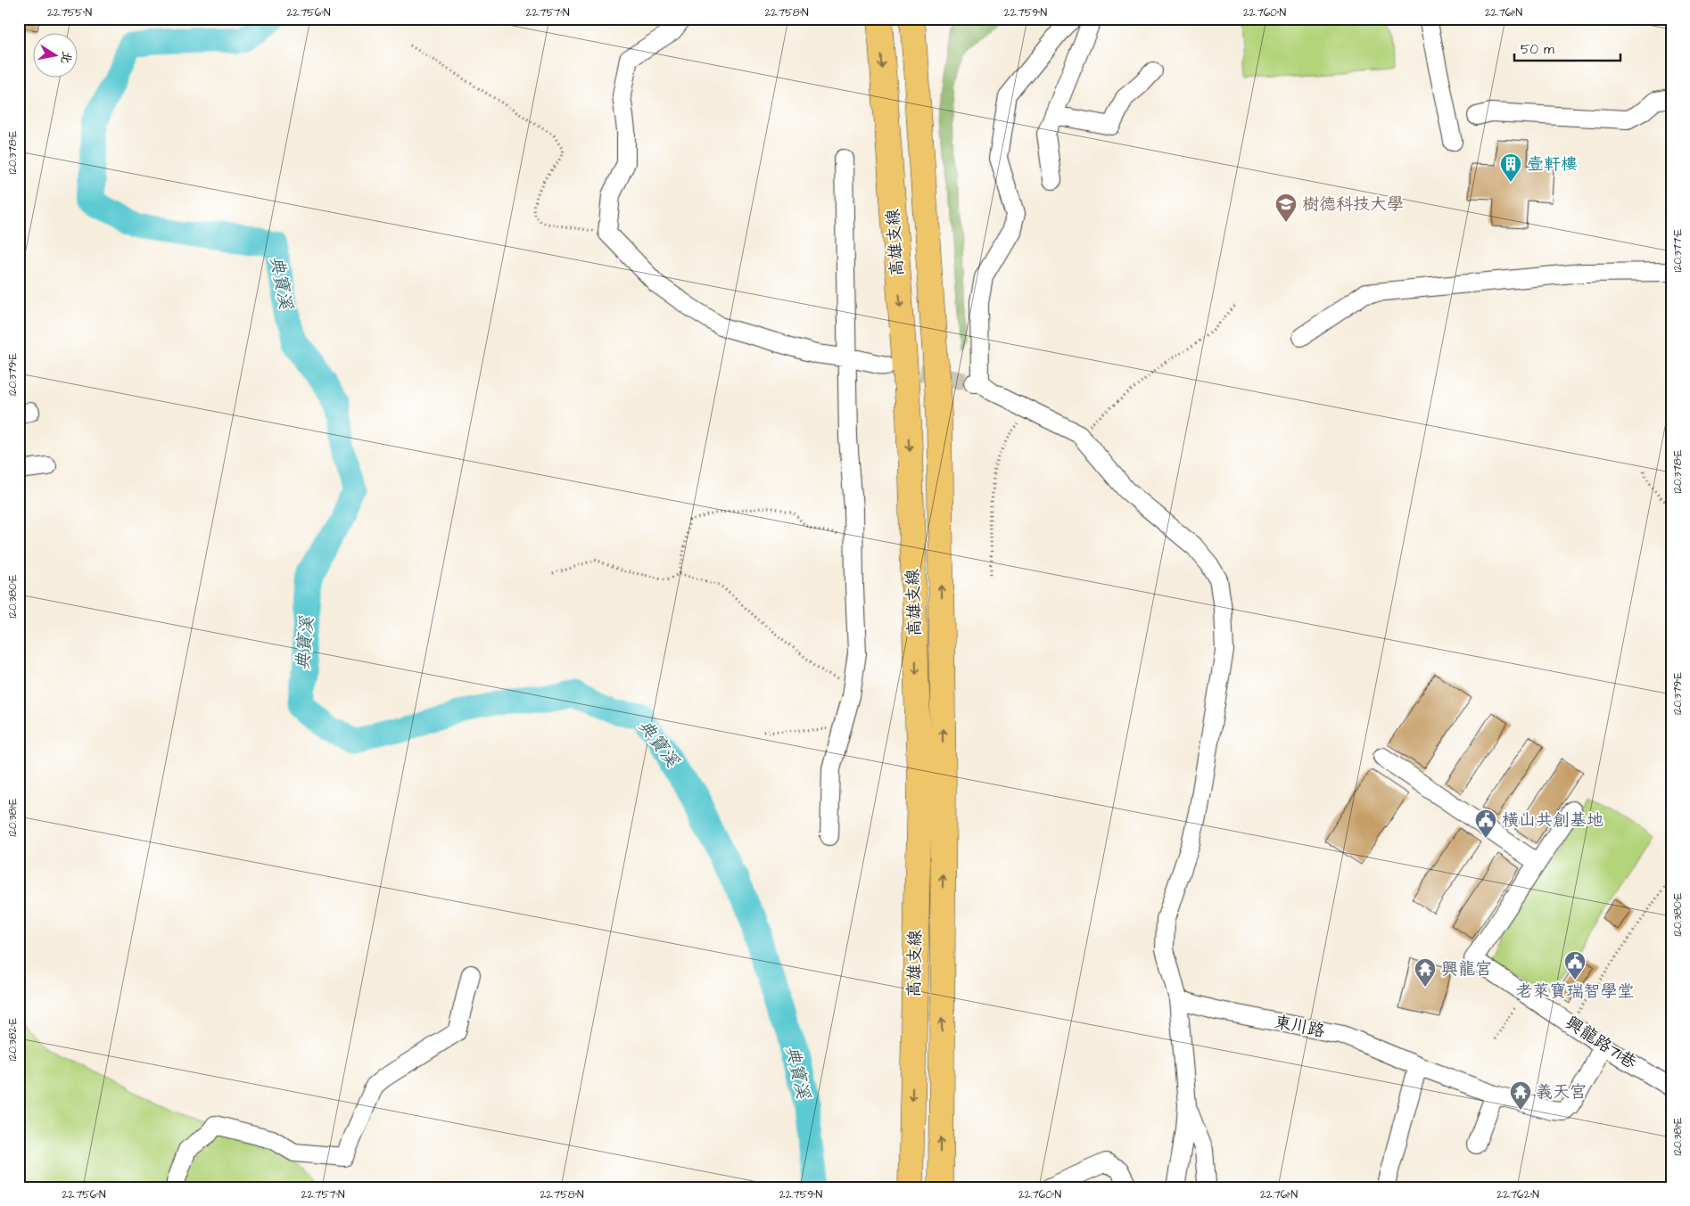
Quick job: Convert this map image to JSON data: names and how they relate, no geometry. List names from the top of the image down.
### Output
{
  "streets": {
    "highway": ["高雄支線"],
    "street": ["東川路", "興龍路71巷"]
  },
  "crossings": [
    ["東川路", "興龍路71巷"]
  ],
  "water": ["典寶溪"],
  "places": {
    "building": ["壹軒樓"],
    "school or university": ["樹德科技大學"],
    "public building": ["橫山共創基地", "老萊寶瑞智學堂"],
    "temple": ["興龍宮", "義天宮"]
  },
  "scale_bar": "50 m",
  "north": "right",
  "coordinates": [
    "22.755°N",
    "22.756°N",
    "22.757°N",
    "22.758°N",
    "22.759°N",
    "22.760°N",
    "22.761°N",
    "120.378°E",
    "120.377°E",
    "120.379°E",
    "120.380°E",
    "120.381°E",
    "120.382°E",
    "22.762°N"
  ]
}
